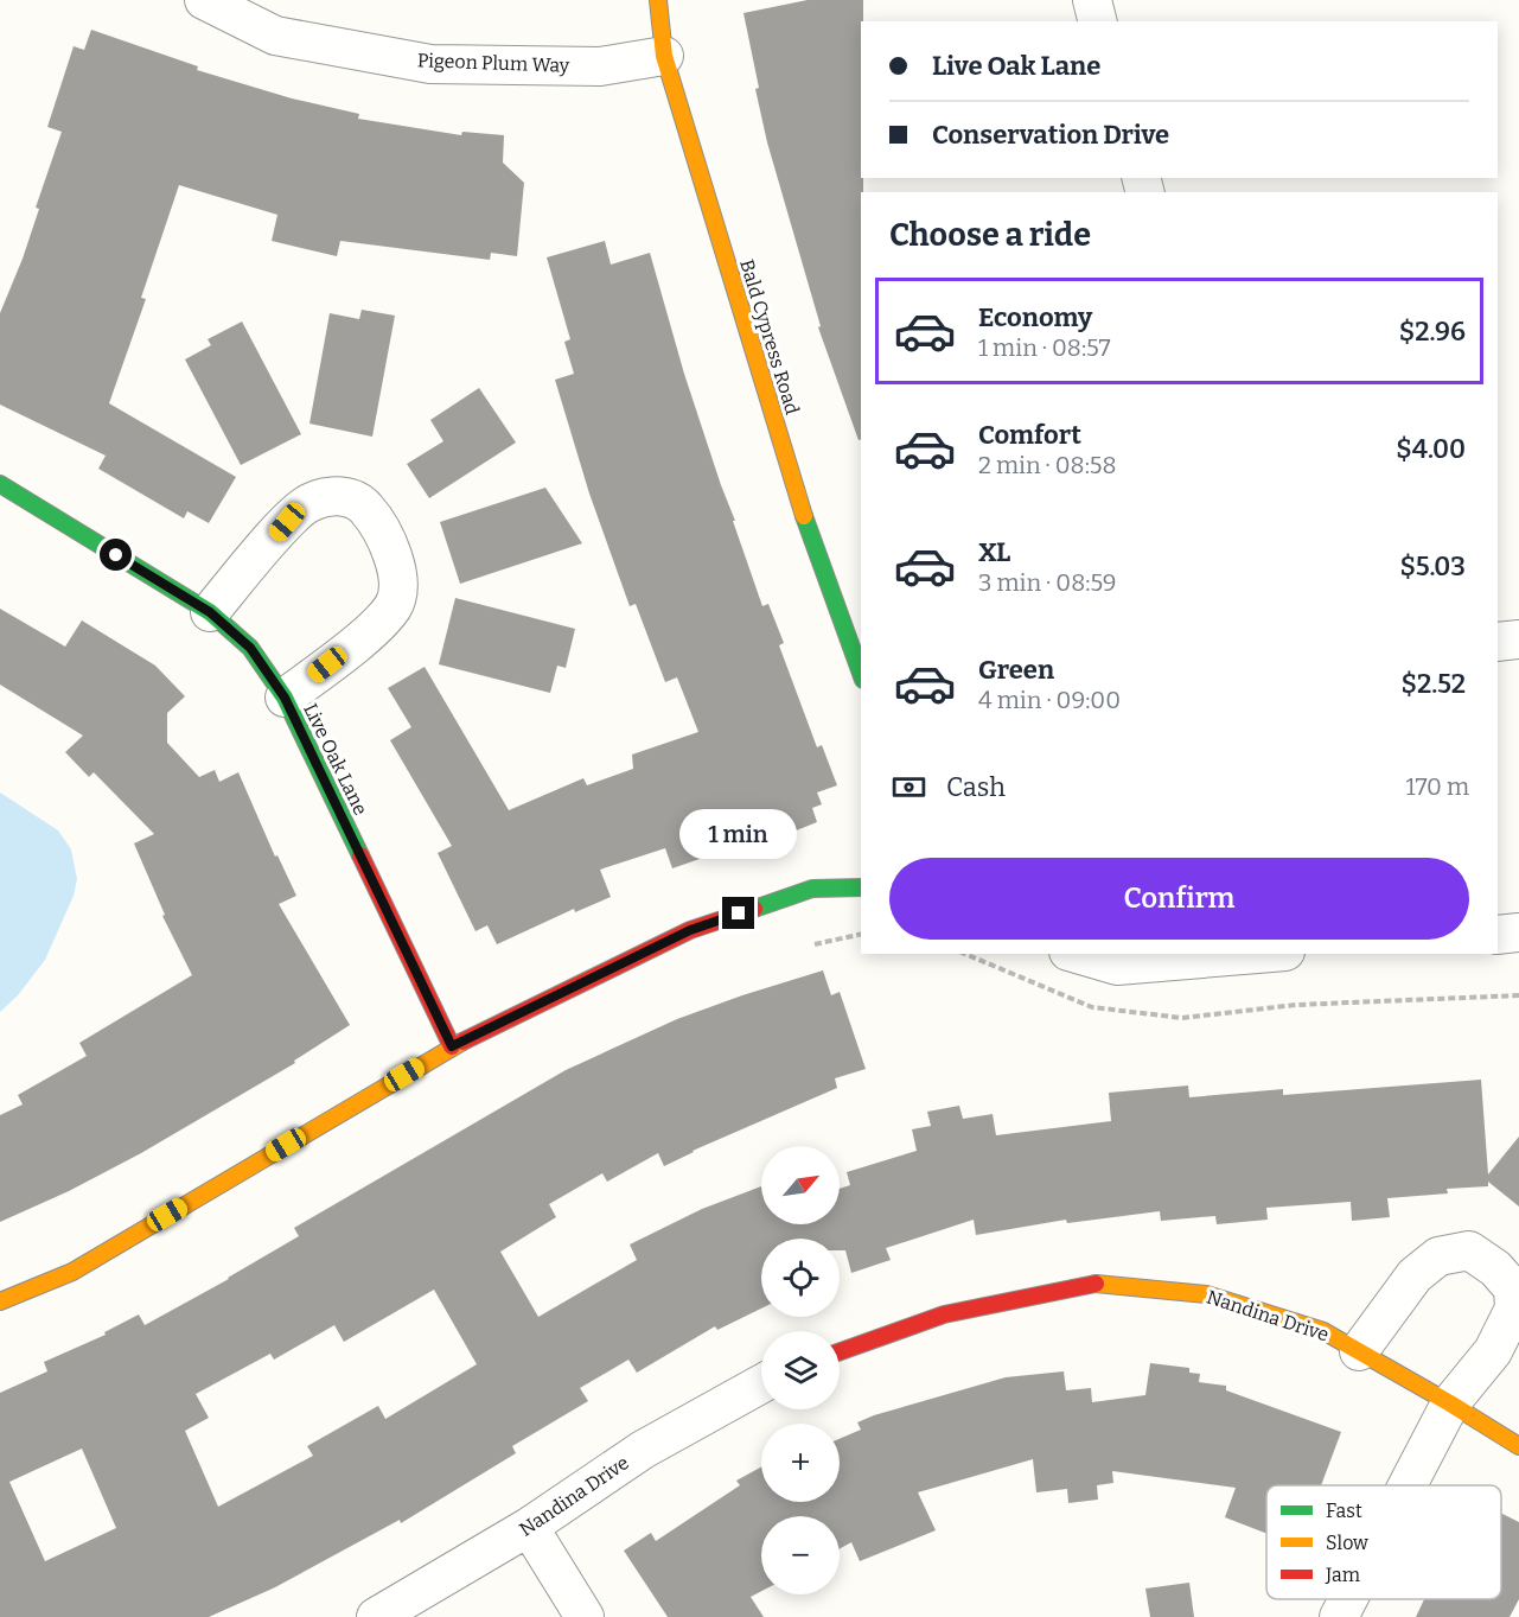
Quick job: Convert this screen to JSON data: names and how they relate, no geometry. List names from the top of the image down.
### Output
{
  "streets": {
    "street": [
      "Pigeon Plum Way",
      "Bald Cypress Road",
      "Live Oak Lane",
      "Nandina Drive"
    ]
  },
  "crossings": [
    ["Pigeon Plum Way", "Bald Cypress Road"]
  ],
  "legend": ["Fast", "Slow", "Jam"],
  "north": "top right",
  "page": {
    "banner": ["Live Oak Lane", "Conservation Drive"],
    "heading": "Choose a ride",
    "list": [
      {
        "name": "Economy",
        "note": "1 min · 08:57",
        "value": "$2.96"
      },
      {
        "name": "Comfort",
        "note": "2 min · 08:58",
        "value": "$4.00"
      },
      {
        "name": "XL",
        "note": "3 min · 08:59",
        "value": "$5.03"
      },
      {
        "name": "Green",
        "note": "4 min · 09:00",
        "value": "$2.52"
      }
    ],
    "pay": ["Cash", "170 m"],
    "bubble": "1 min",
    "buttons": "Confirm",
    "map_buttons": ["+", "−"]
  }
}
